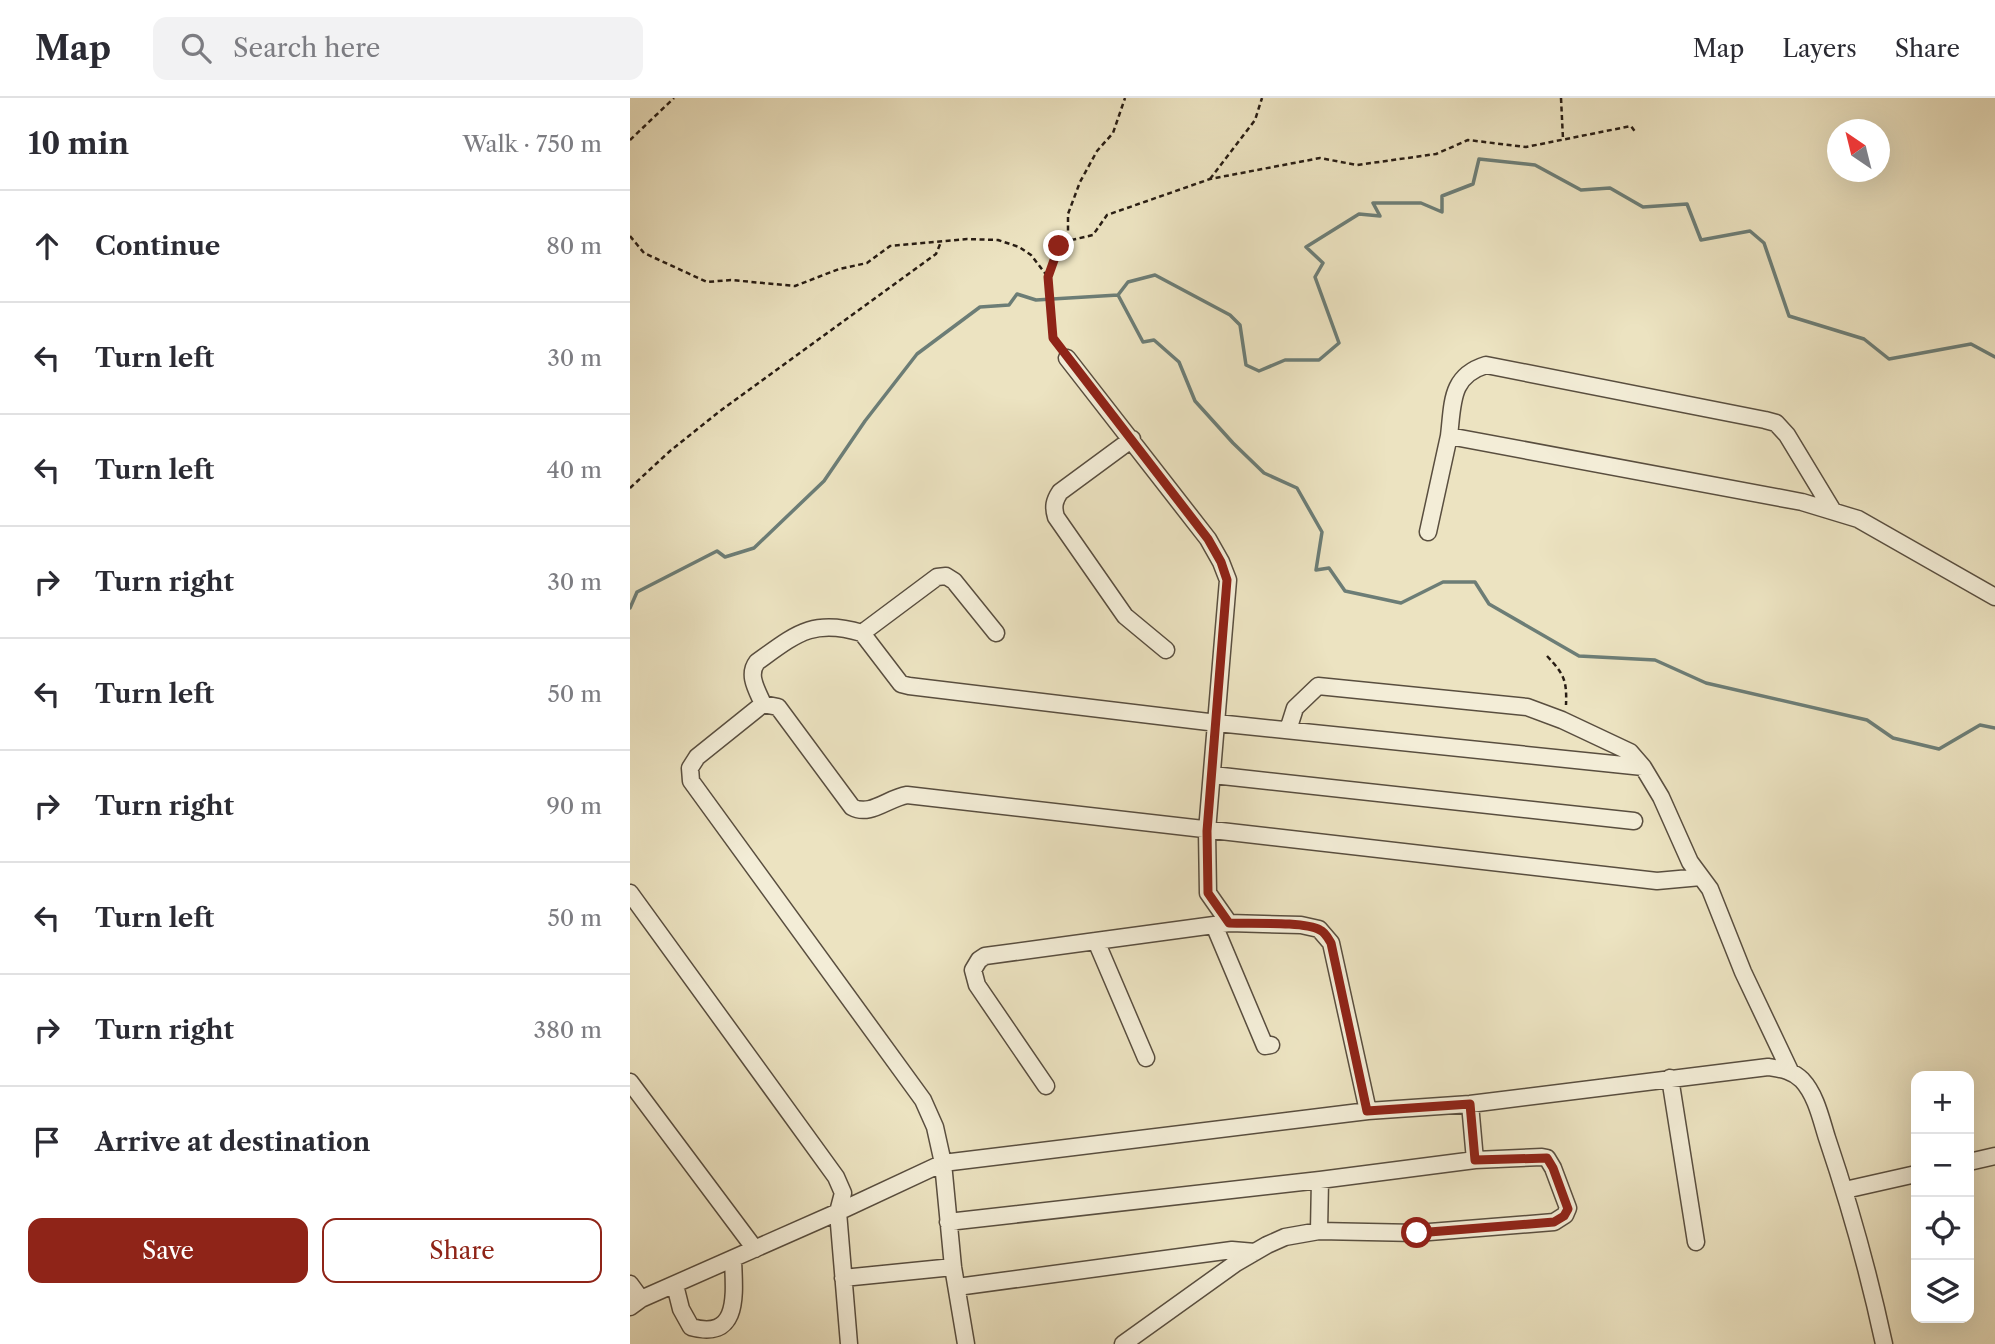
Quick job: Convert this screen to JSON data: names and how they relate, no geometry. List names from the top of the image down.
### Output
{
  "north": "top left",
  "page": {
    "header": "Map",
    "search": "Search here",
    "nav": ["Map", "Layers", "Share"],
    "heading": ["10 min", "Walk · 750 m"],
    "list": [
      ["Continue", "80 m"],
      ["Turn left", "30 m"],
      ["Turn left", "40 m"],
      ["Turn right", "30 m"],
      ["Turn left", "50 m"],
      ["Turn right", "90 m"],
      ["Turn left", "50 m"],
      ["Turn right", "380 m"],
      "Arrive at destination"
    ],
    "map_buttons": ["+", "−"],
    "buttons": ["Save", "Share"]
  }
}
